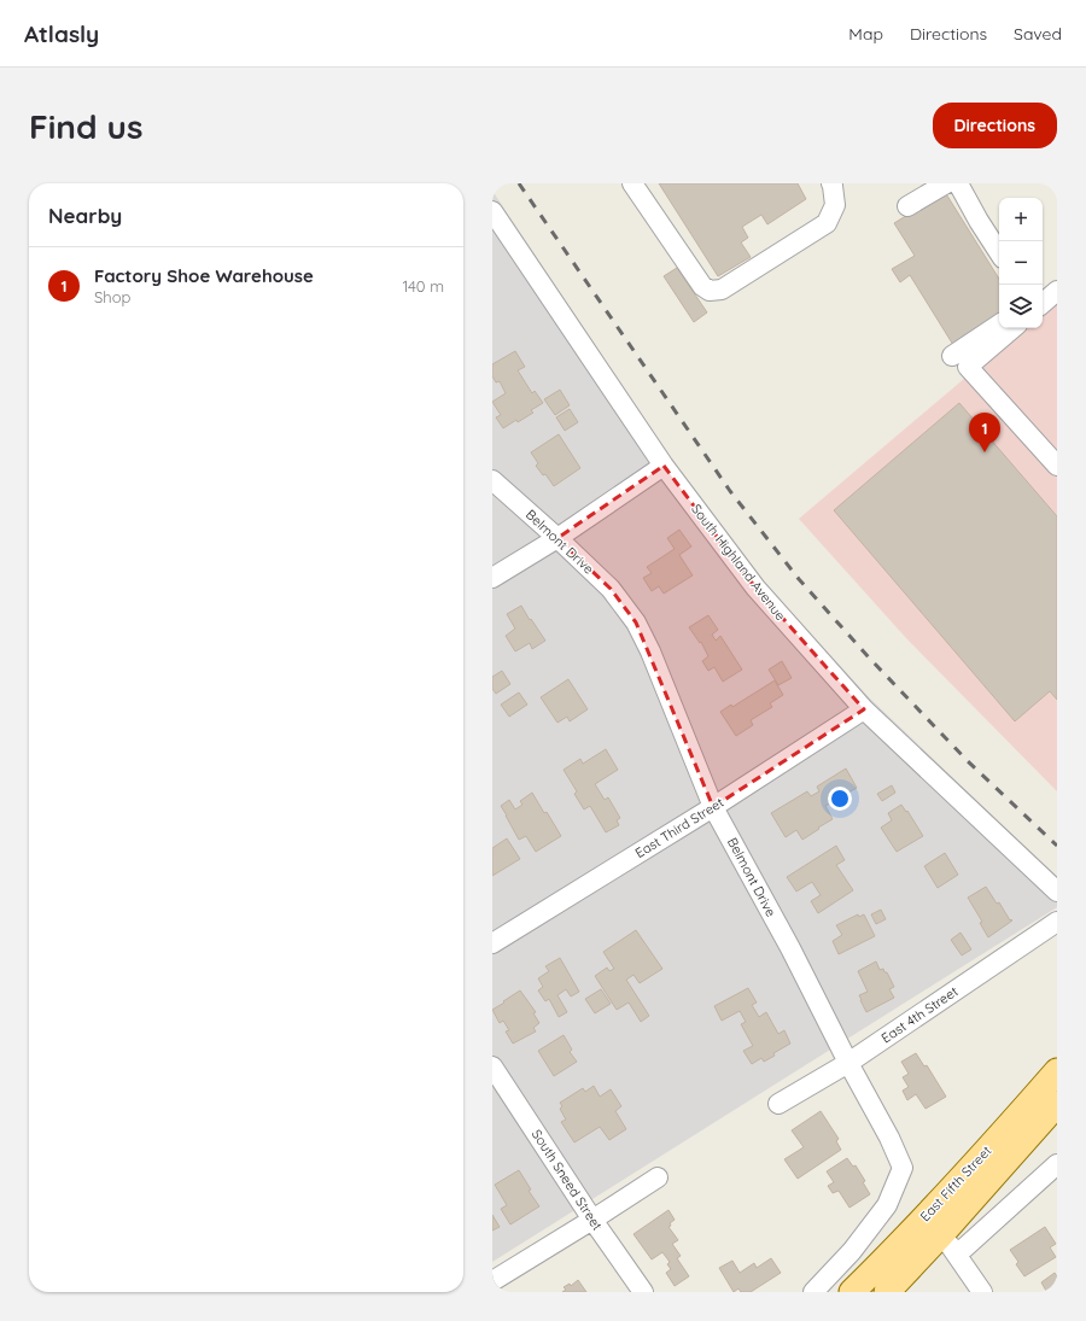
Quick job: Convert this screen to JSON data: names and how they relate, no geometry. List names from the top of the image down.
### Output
{
  "streets": {
    "main road": ["East Fifth Street"],
    "street": [
      "Belmont Drive",
      "South Highland Avenue",
      "East Third Street",
      "East 4th Street",
      "South Sneed Street"
    ]
  },
  "crossings": [
    ["Belmont Drive", "East Third Street"],
    ["Belmont Drive", "East 4th Street"],
    ["South Highland Avenue", "East Third Street"]
  ],
  "page": {
    "header": "Atlasly",
    "nav": ["Map", "Directions", "Saved"],
    "buttons": "Directions",
    "title": "Find us",
    "heading": "Nearby",
    "map_buttons": ["+", "−"],
    "list": [
      {
        "mark": "1",
        "name": "Factory Shoe Warehouse",
        "note": "Shop",
        "value": "140 m"
      }
    ],
    "pins": "1"
  }
}
